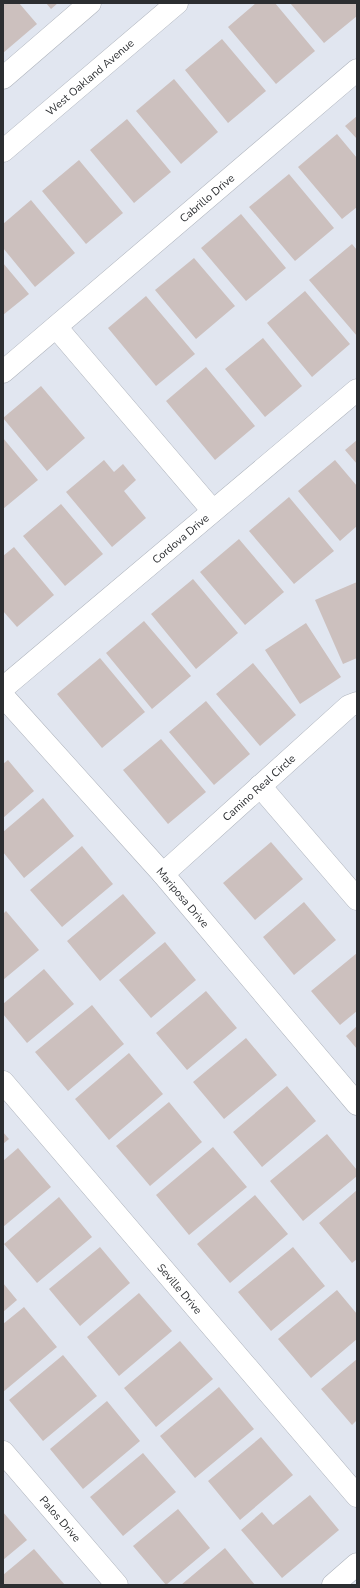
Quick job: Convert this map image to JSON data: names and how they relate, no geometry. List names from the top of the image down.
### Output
{
  "streets": {
    "street": [
      "West Oakland Avenue",
      "Cabrillo Drive",
      "Cordova Drive",
      "Camino Real Circle",
      "Mariposa Drive",
      "Seville Drive",
      "Palos Drive"
    ]
  },
  "crossings": [
    ["Camino Real Circle", "Mariposa Drive"]
  ]
}
